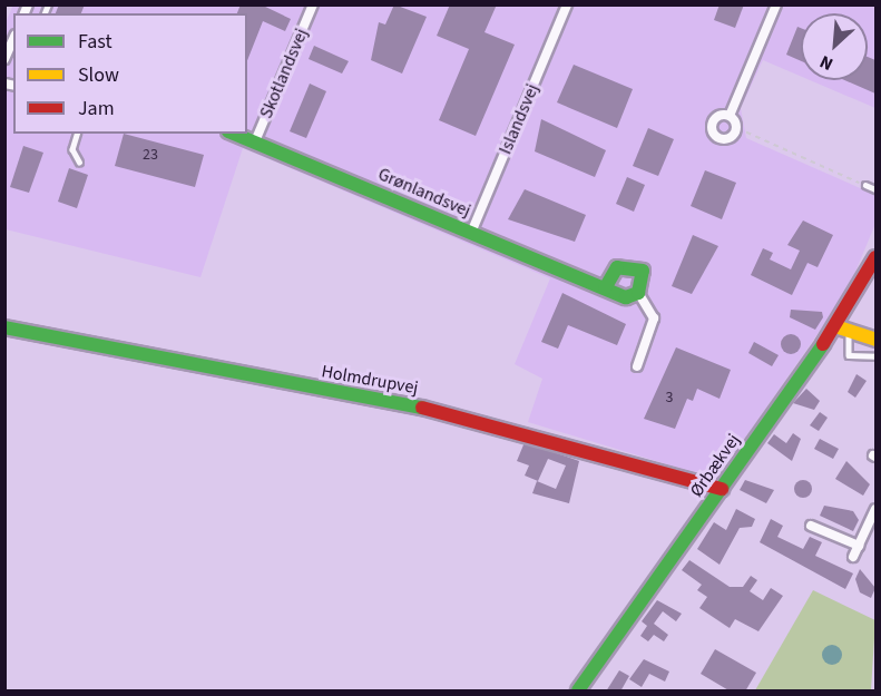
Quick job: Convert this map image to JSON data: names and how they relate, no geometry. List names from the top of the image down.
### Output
{
  "streets": {
    "street": [
      "Skotlandsvej",
      "Islandsvej",
      "Grønlandsvej",
      "Holmdrupvej",
      "Ørbækvej"
    ]
  },
  "crossings": [
    ["Skotlandsvej", "Grønlandsvej"],
    ["Islandsvej", "Grønlandsvej"],
    ["Holmdrupvej", "Ørbækvej"]
  ],
  "house_numbers": ["23", "3"],
  "legend": ["Fast", "Slow", "Jam"],
  "north": "bottom left"
}
